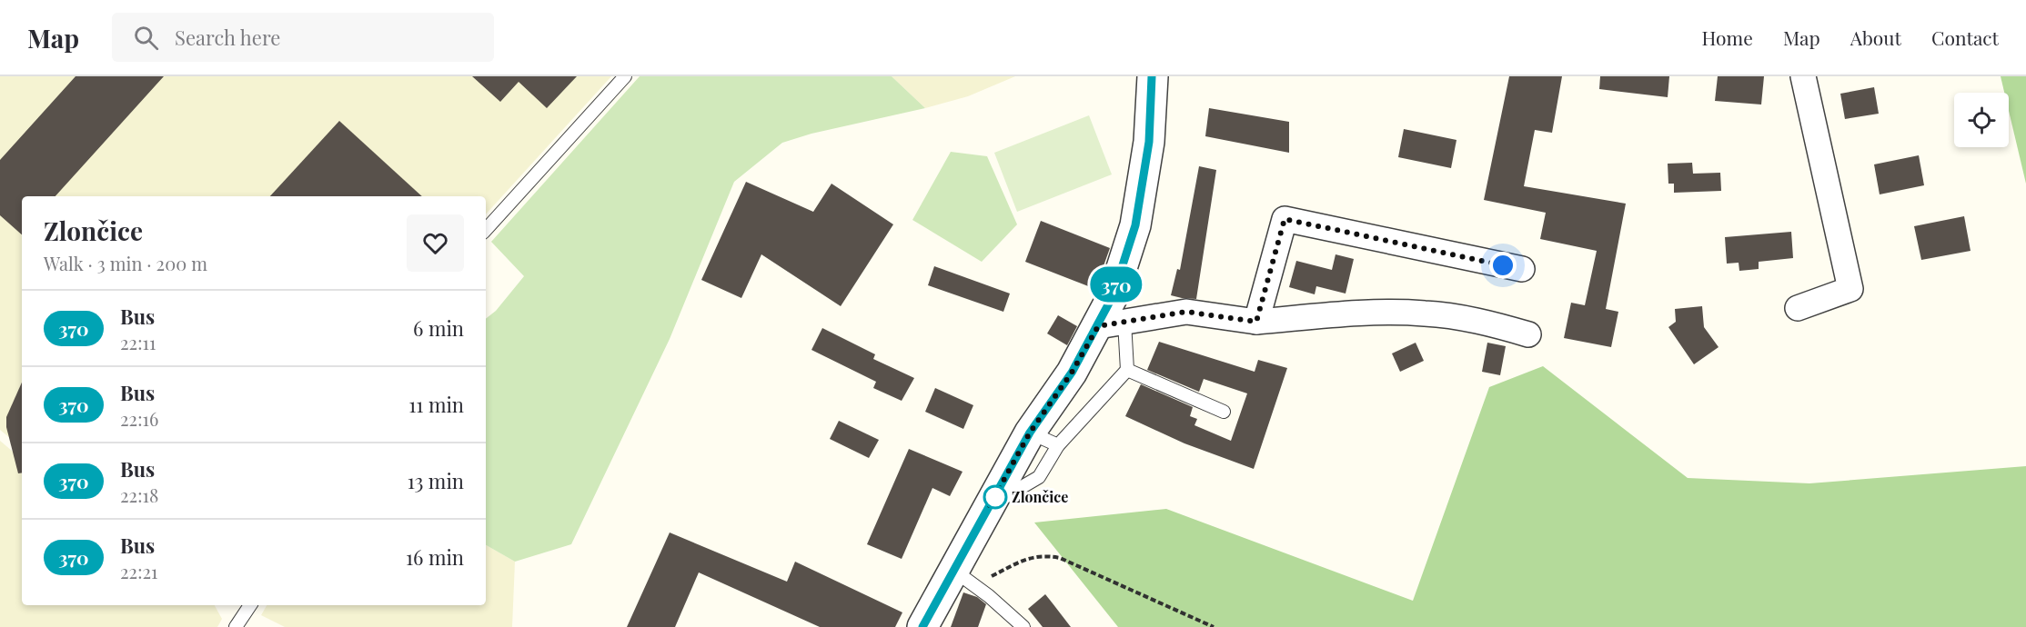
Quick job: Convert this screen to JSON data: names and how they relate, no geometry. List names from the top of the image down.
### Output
{
  "places": ["Zlončice"],
  "lines": ["bus line 370"],
  "page": {
    "header": "Map",
    "search": "Search here",
    "nav": [
      "Home",
      "Map",
      "About",
      "Contact"
    ],
    "on_map": "370",
    "heading": ["Zlončice", "Walk · 3 min · 200 m"],
    "list": [
      {
        "mark": "370",
        "name": "Bus",
        "note": "22:11",
        "value": "6 min"
      },
      {
        "mark": "370",
        "name": "Bus",
        "note": "22:16",
        "value": "11 min"
      },
      {
        "mark": "370",
        "name": "Bus",
        "note": "22:18",
        "value": "13 min"
      },
      {
        "mark": "370",
        "name": "Bus",
        "note": "22:21",
        "value": "16 min"
      }
    ]
  }
}
